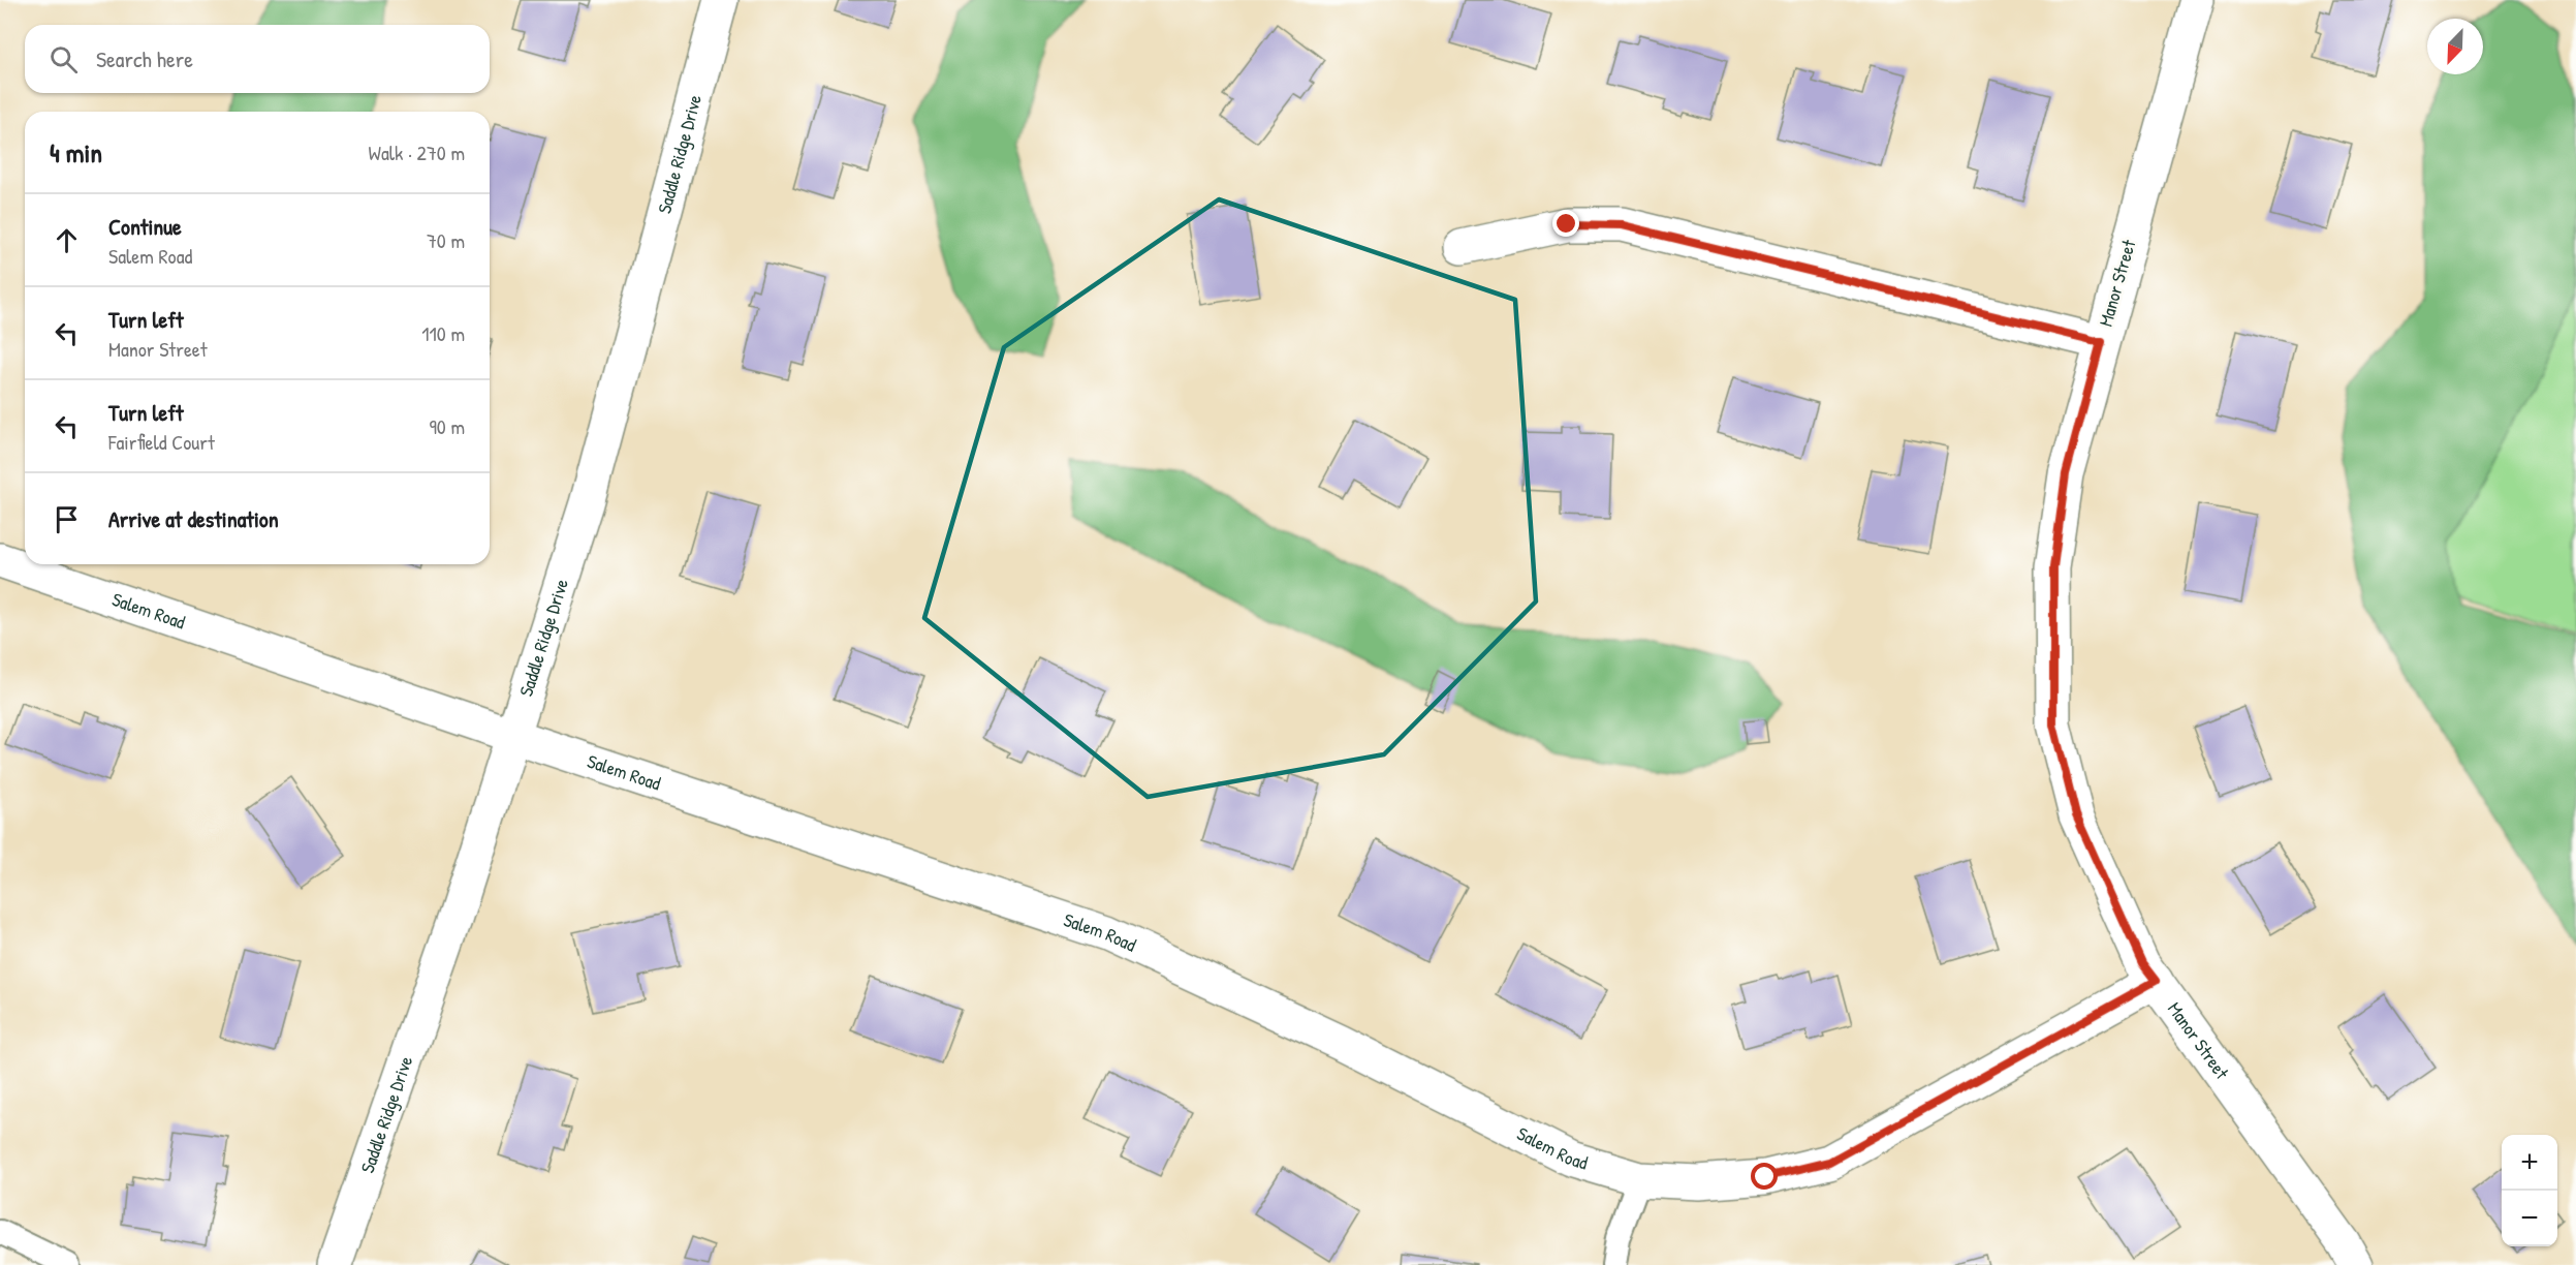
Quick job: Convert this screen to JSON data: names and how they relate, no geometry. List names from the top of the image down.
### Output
{
  "streets": {
    "street": ["Saddle Ridge Drive", "Manor Street", "Salem Road"]
  },
  "crossings": [
    ["Saddle Ridge Drive", "Salem Road"],
    ["Manor Street", "Salem Road"]
  ],
  "north": "bottom left",
  "page": {
    "search": "Search here",
    "heading": ["4 min", "Walk · 270 m"],
    "list": [
      ["Continue", "Salem Road", "70 m"],
      ["Turn left", "Manor Street", "110 m"],
      ["Turn left", "Fairfield Court", "90 m"],
      "Arrive at destination"
    ],
    "map_buttons": ["+", "−"]
  }
}
